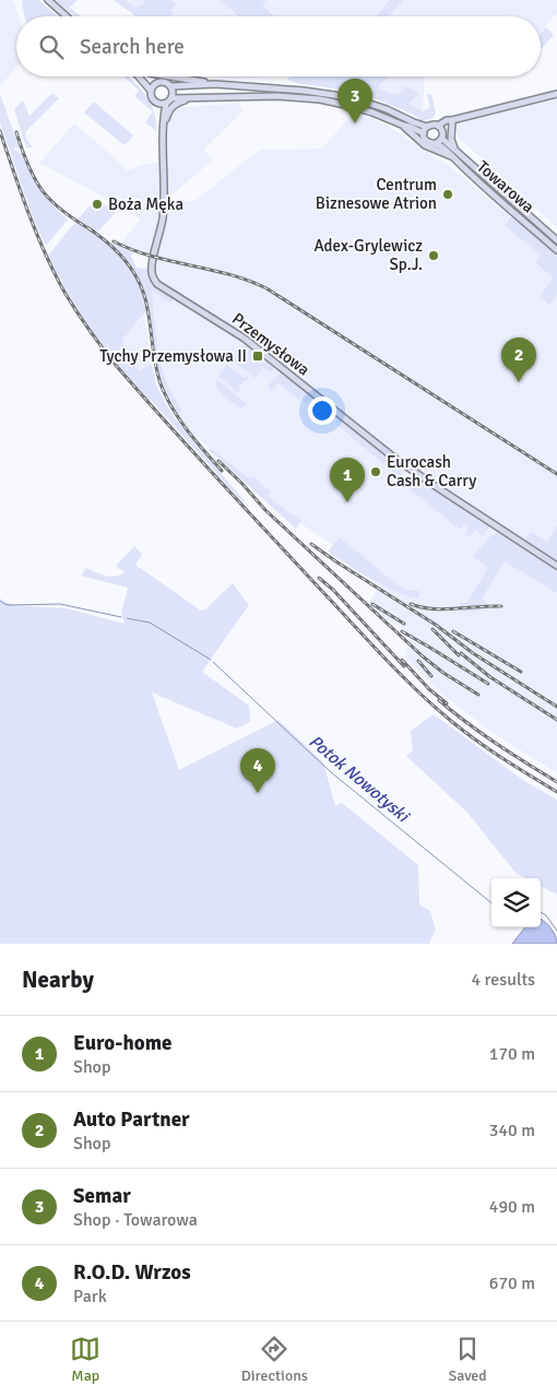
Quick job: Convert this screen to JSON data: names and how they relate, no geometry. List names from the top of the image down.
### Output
{
  "streets": {
    "street": ["Towarowa", "Przemysłowa"]
  },
  "water": ["Potok Nowotyski"],
  "places": {
    "other": [
      "Centrum Biznesowe Atrion",
      "Boża Męka",
      "Adex-Grylewicz Sp.J.",
      "Eurocash Cash & Carry"
    ],
    "transit": ["Tychy Przemysłowa II"]
  },
  "page": {
    "search": "Search here",
    "pins": [
      "3",
      "2",
      "1",
      "4"
    ],
    "heading": ["Nearby", "4 results"],
    "list": [
      {
        "mark": "1",
        "name": "Euro-home",
        "note": "Shop",
        "value": "170 m"
      },
      {
        "mark": "2",
        "name": "Auto Partner",
        "note": "Shop",
        "value": "340 m"
      },
      {
        "mark": "3",
        "name": "Semar",
        "note": "Shop · Towarowa",
        "value": "490 m"
      },
      {
        "mark": "4",
        "name": "R.O.D. Wrzos",
        "note": "Park",
        "value": "670 m"
      }
    ],
    "nav": ["Map", "Directions", "Saved"]
  }
}
